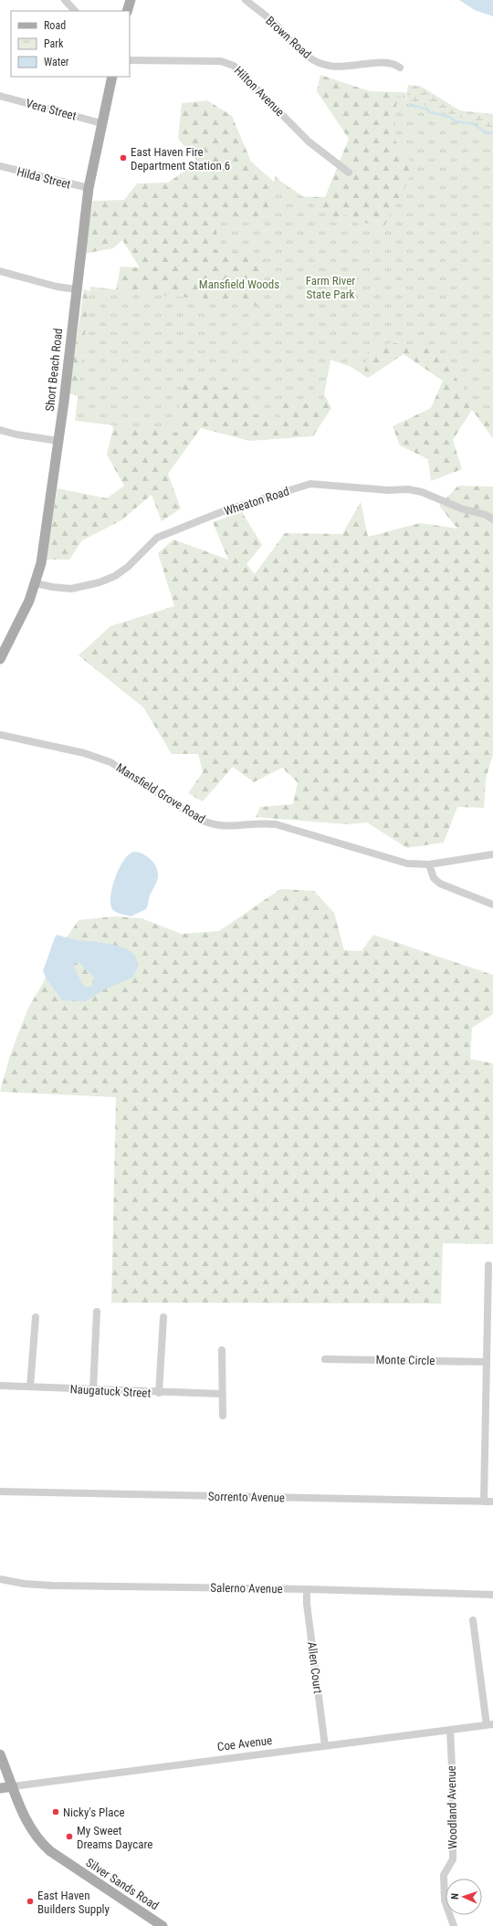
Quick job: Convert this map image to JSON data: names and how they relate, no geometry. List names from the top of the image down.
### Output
{
  "streets": {
    "main road": ["Short Beach Road", "Coe Avenue", "Silver Sands Road"],
    "street": [
      "Brown Road",
      "Hilton Avenue",
      "Vera Street",
      "Hilda Street",
      "Wheaton Road",
      "Mansfield Grove Road",
      "Monte Circle",
      "Naugatuck Street",
      "Sorrento Avenue",
      "Salerno Avenue",
      "Allen Court",
      "Woodland Avenue"
    ]
  },
  "crossings": [
    ["Vera Street", "Short Beach Road"],
    ["Hilda Street", "Short Beach Road"],
    ["Short Beach Road", "Wheaton Road"],
    ["Salerno Avenue", "Allen Court"],
    ["Allen Court", "Coe Avenue"],
    ["Coe Avenue", "Woodland Avenue"],
    ["Coe Avenue", "Silver Sands Road"]
  ],
  "parks": ["Farm River State Park", "Mansfield Woods"],
  "places": [
    "East Haven Fire Department Station 6",
    "Nicky's Place",
    "My Sweet Dreams Daycare",
    "East Haven Builders Supply"
  ],
  "legend": ["Road", "Park", "Water"],
  "north": "left"
}
